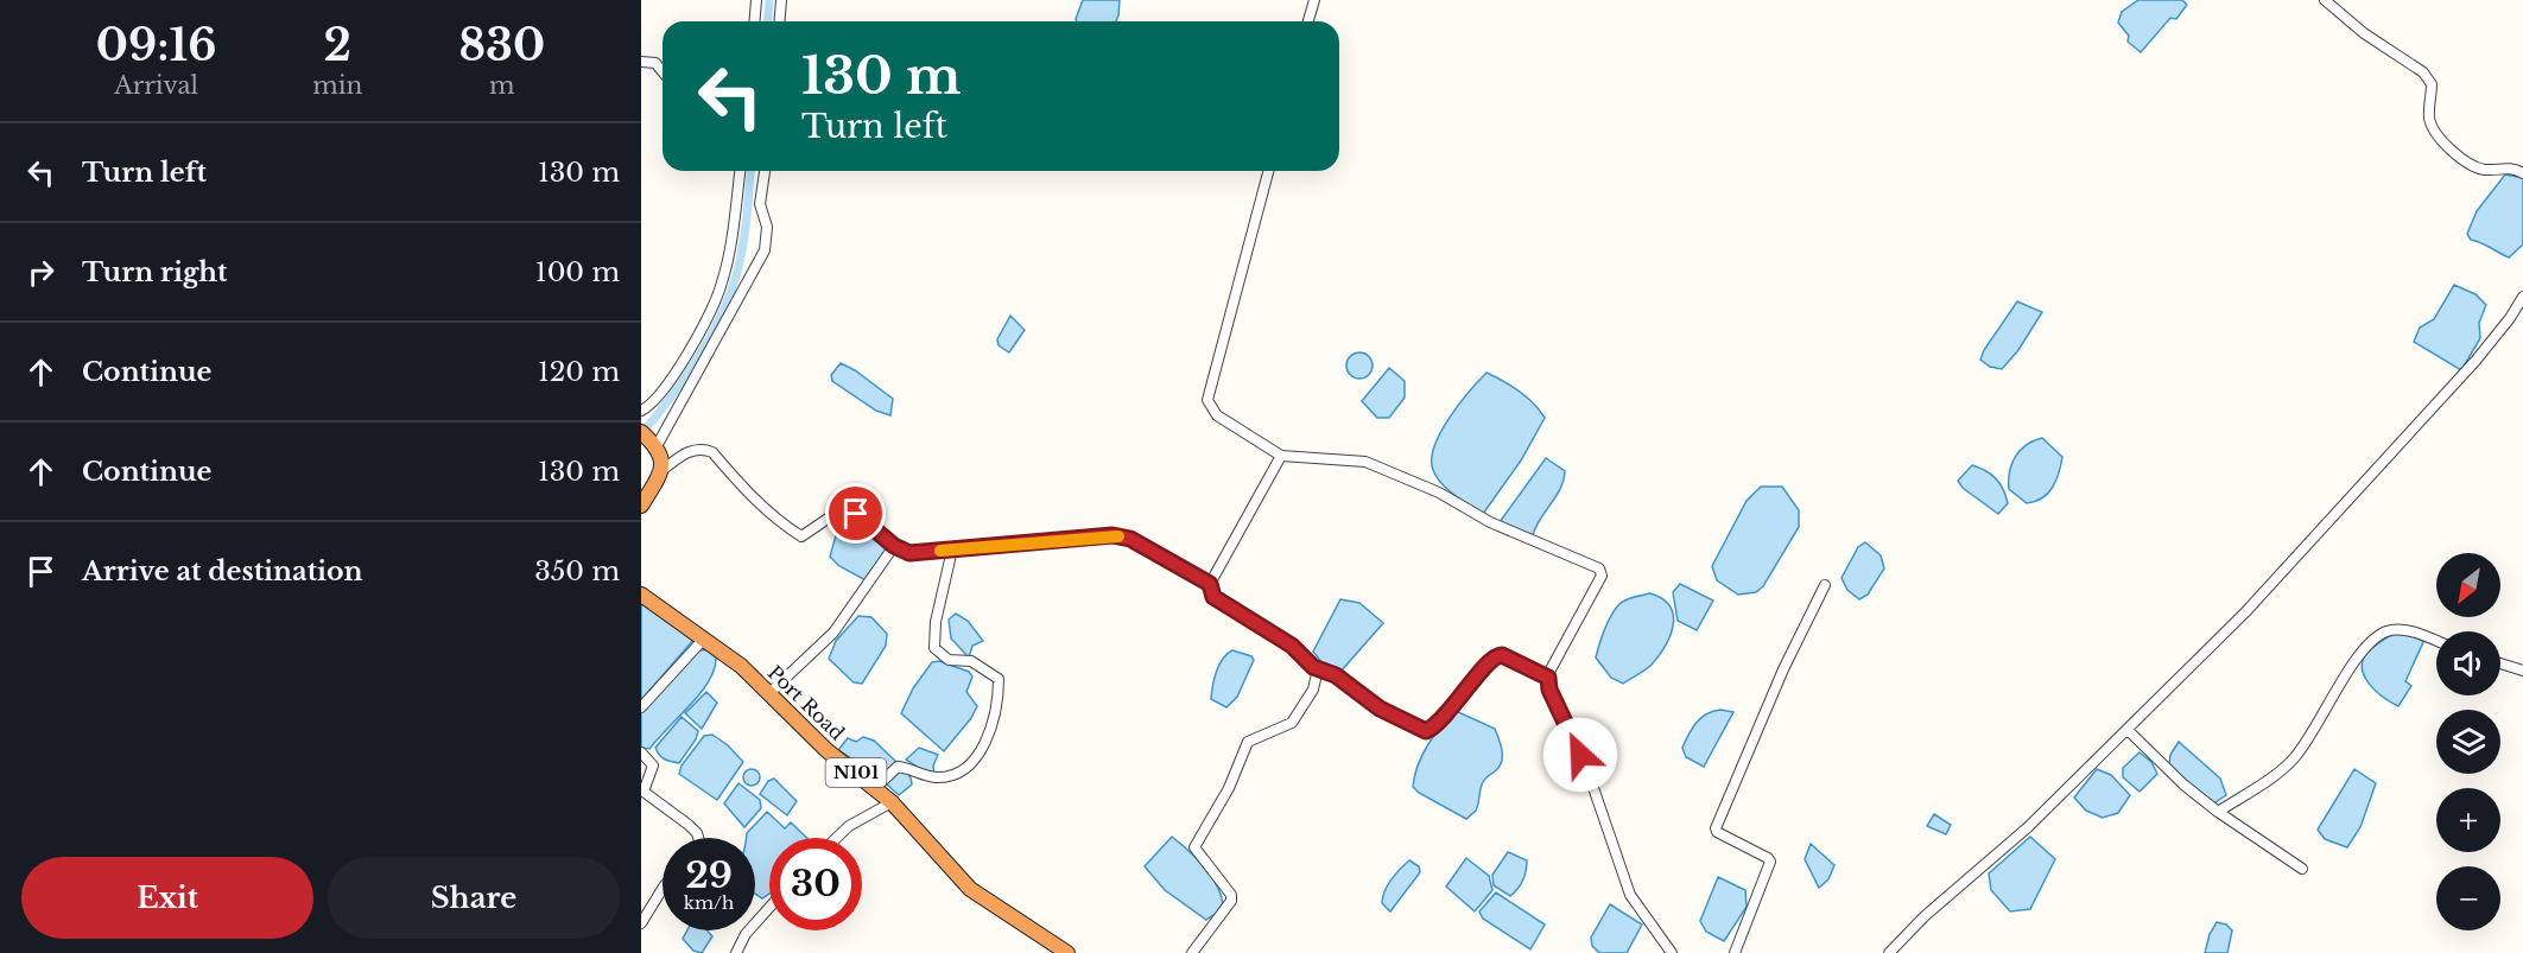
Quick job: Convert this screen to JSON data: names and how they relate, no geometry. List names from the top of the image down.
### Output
{
  "streets": {
    "highway": ["Port Road", "N101"]
  },
  "north": "bottom left",
  "page": {
    "eta": [
      "09:16",
      "Arrival",
      "2",
      "min",
      "830",
      "m"
    ],
    "turn": ["130 m", "Turn left"],
    "list": [
      {
        "name": "Turn left",
        "value": "130 m"
      },
      {
        "name": "Turn right",
        "value": "100 m"
      },
      {
        "name": "Continue",
        "value": "120 m"
      },
      {
        "name": "Continue",
        "value": "130 m"
      },
      {
        "name": "Arrive at destination",
        "value": "350 m"
      }
    ],
    "map_buttons": ["+", "−"],
    "speed": "29 km/h",
    "limit": "30",
    "buttons": ["Exit", "Share"]
  }
}
